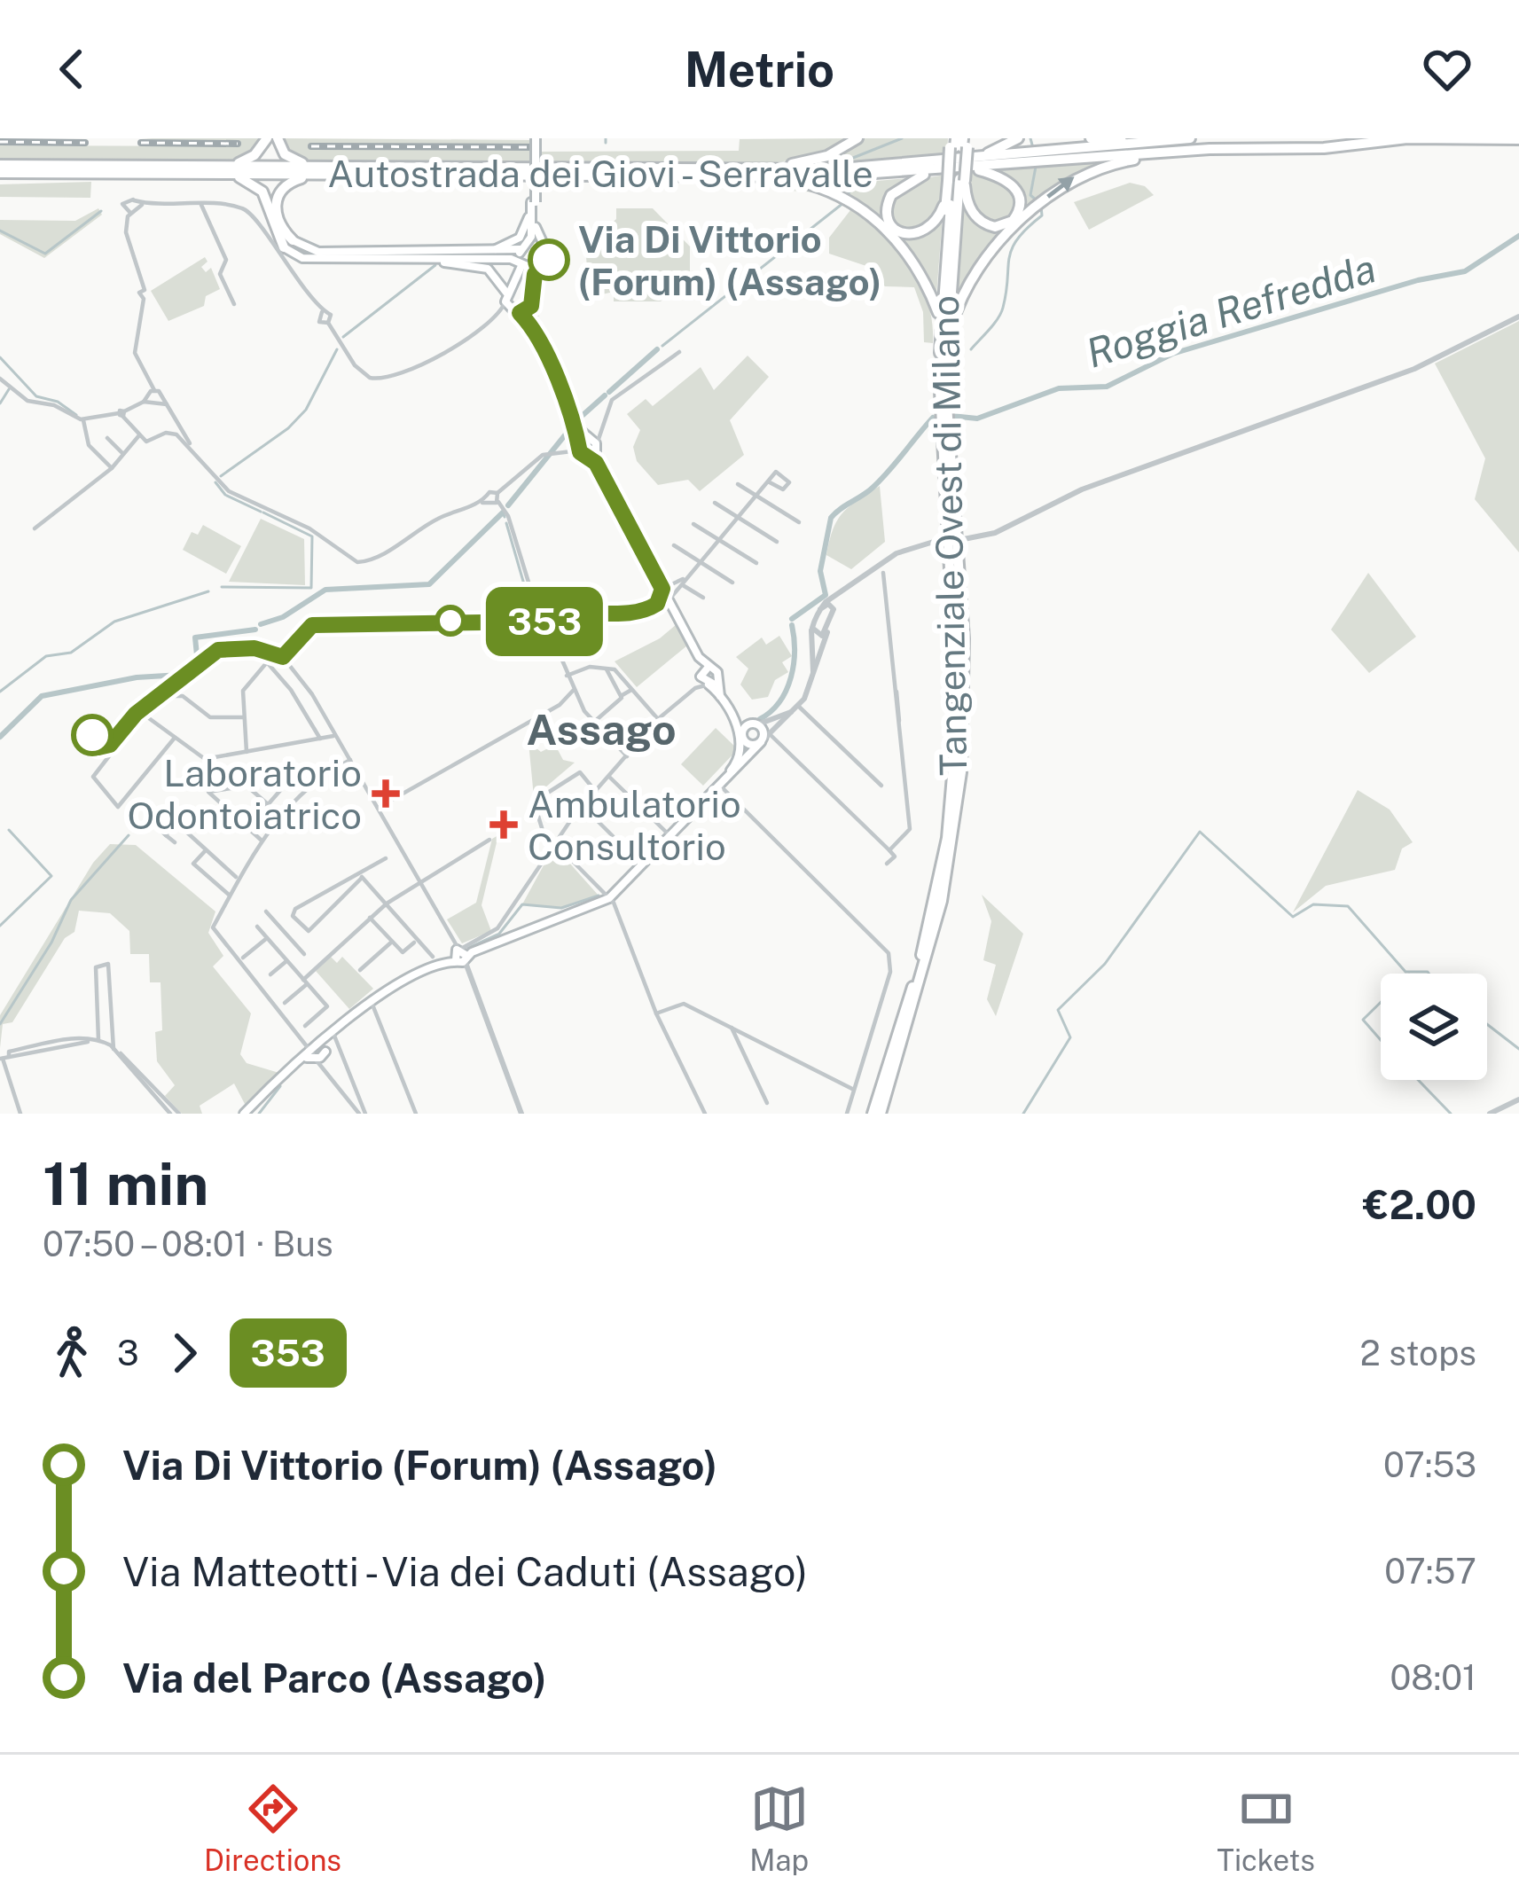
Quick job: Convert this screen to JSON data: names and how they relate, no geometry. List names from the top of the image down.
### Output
{
  "streets": {
    "highway": ["Autostrada dei Giovi - Serravalle", "Tangenziale Ovest di Milano"]
  },
  "districts": ["Assago"],
  "water": ["Roggia Refredda"],
  "places": {
    "other": ["Via Di Vittorio (Forum) (Assago)"],
    "health": ["Laboratorio Odontoiatrico", "Ambulatorio Consultorio"]
  },
  "lines": ["bus line 353"],
  "page": {
    "header": "Metrio",
    "on_map": "353",
    "heading": ["11 min", "07:50 – 08:01 · Bus", "€2.00"],
    "legs": ["3", "353", "2 stops"],
    "list": [
      {
        "name": "Via Di Vittorio (Forum) (Assago)",
        "value": "07:53"
      },
      {
        "name": "Via Matteotti - Via dei Caduti (Assago)",
        "value": "07:57"
      },
      {
        "name": "Via del Parco (Assago)",
        "value": "08:01"
      }
    ],
    "tabs": ["Directions", "Map", "Tickets"]
  }
}
